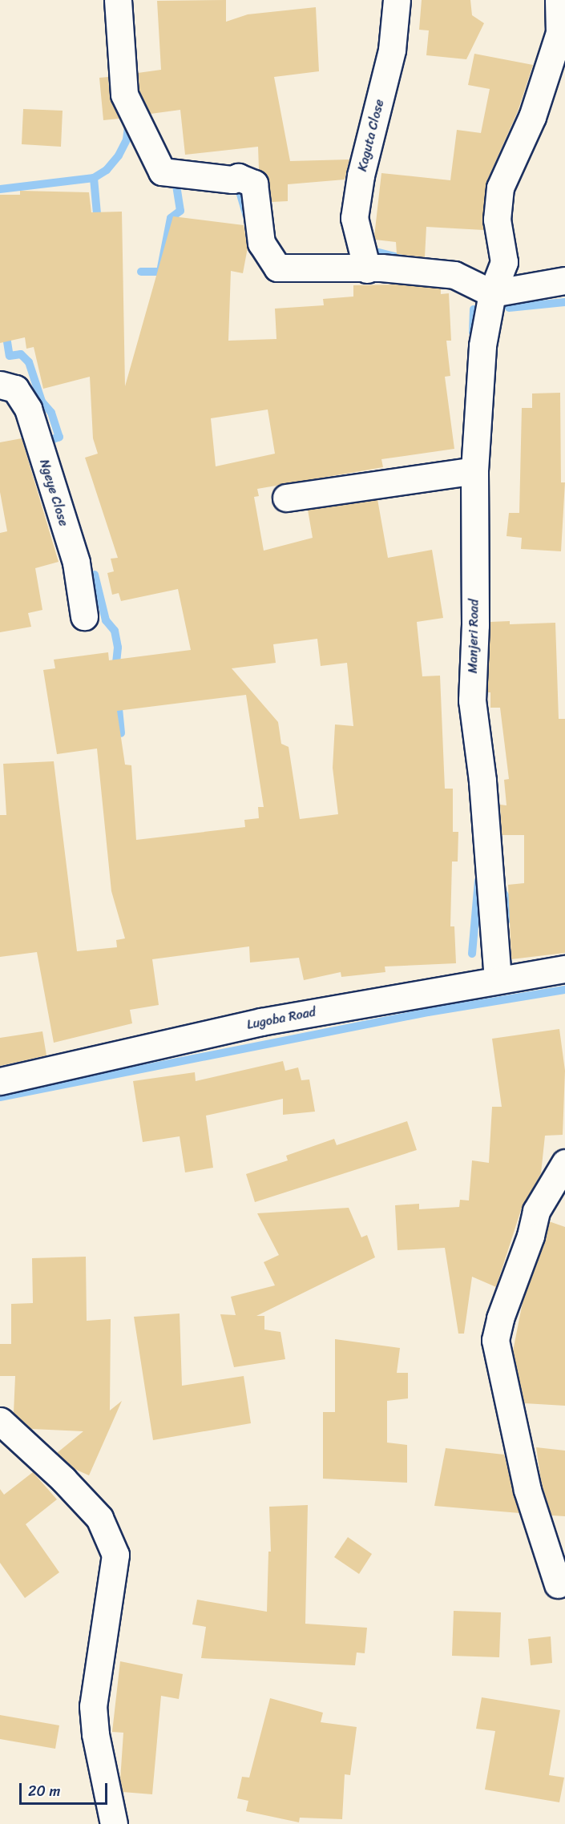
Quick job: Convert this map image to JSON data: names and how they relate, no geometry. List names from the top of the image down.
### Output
{
  "streets": {
    "street": [
      "Kaguta Close",
      "Ngeye Close",
      "Manjeri Road",
      "Lugoba Road"
    ]
  },
  "crossings": [
    ["Manjeri Road", "Lugoba Road"]
  ],
  "scale_bar": "20 m"
}
